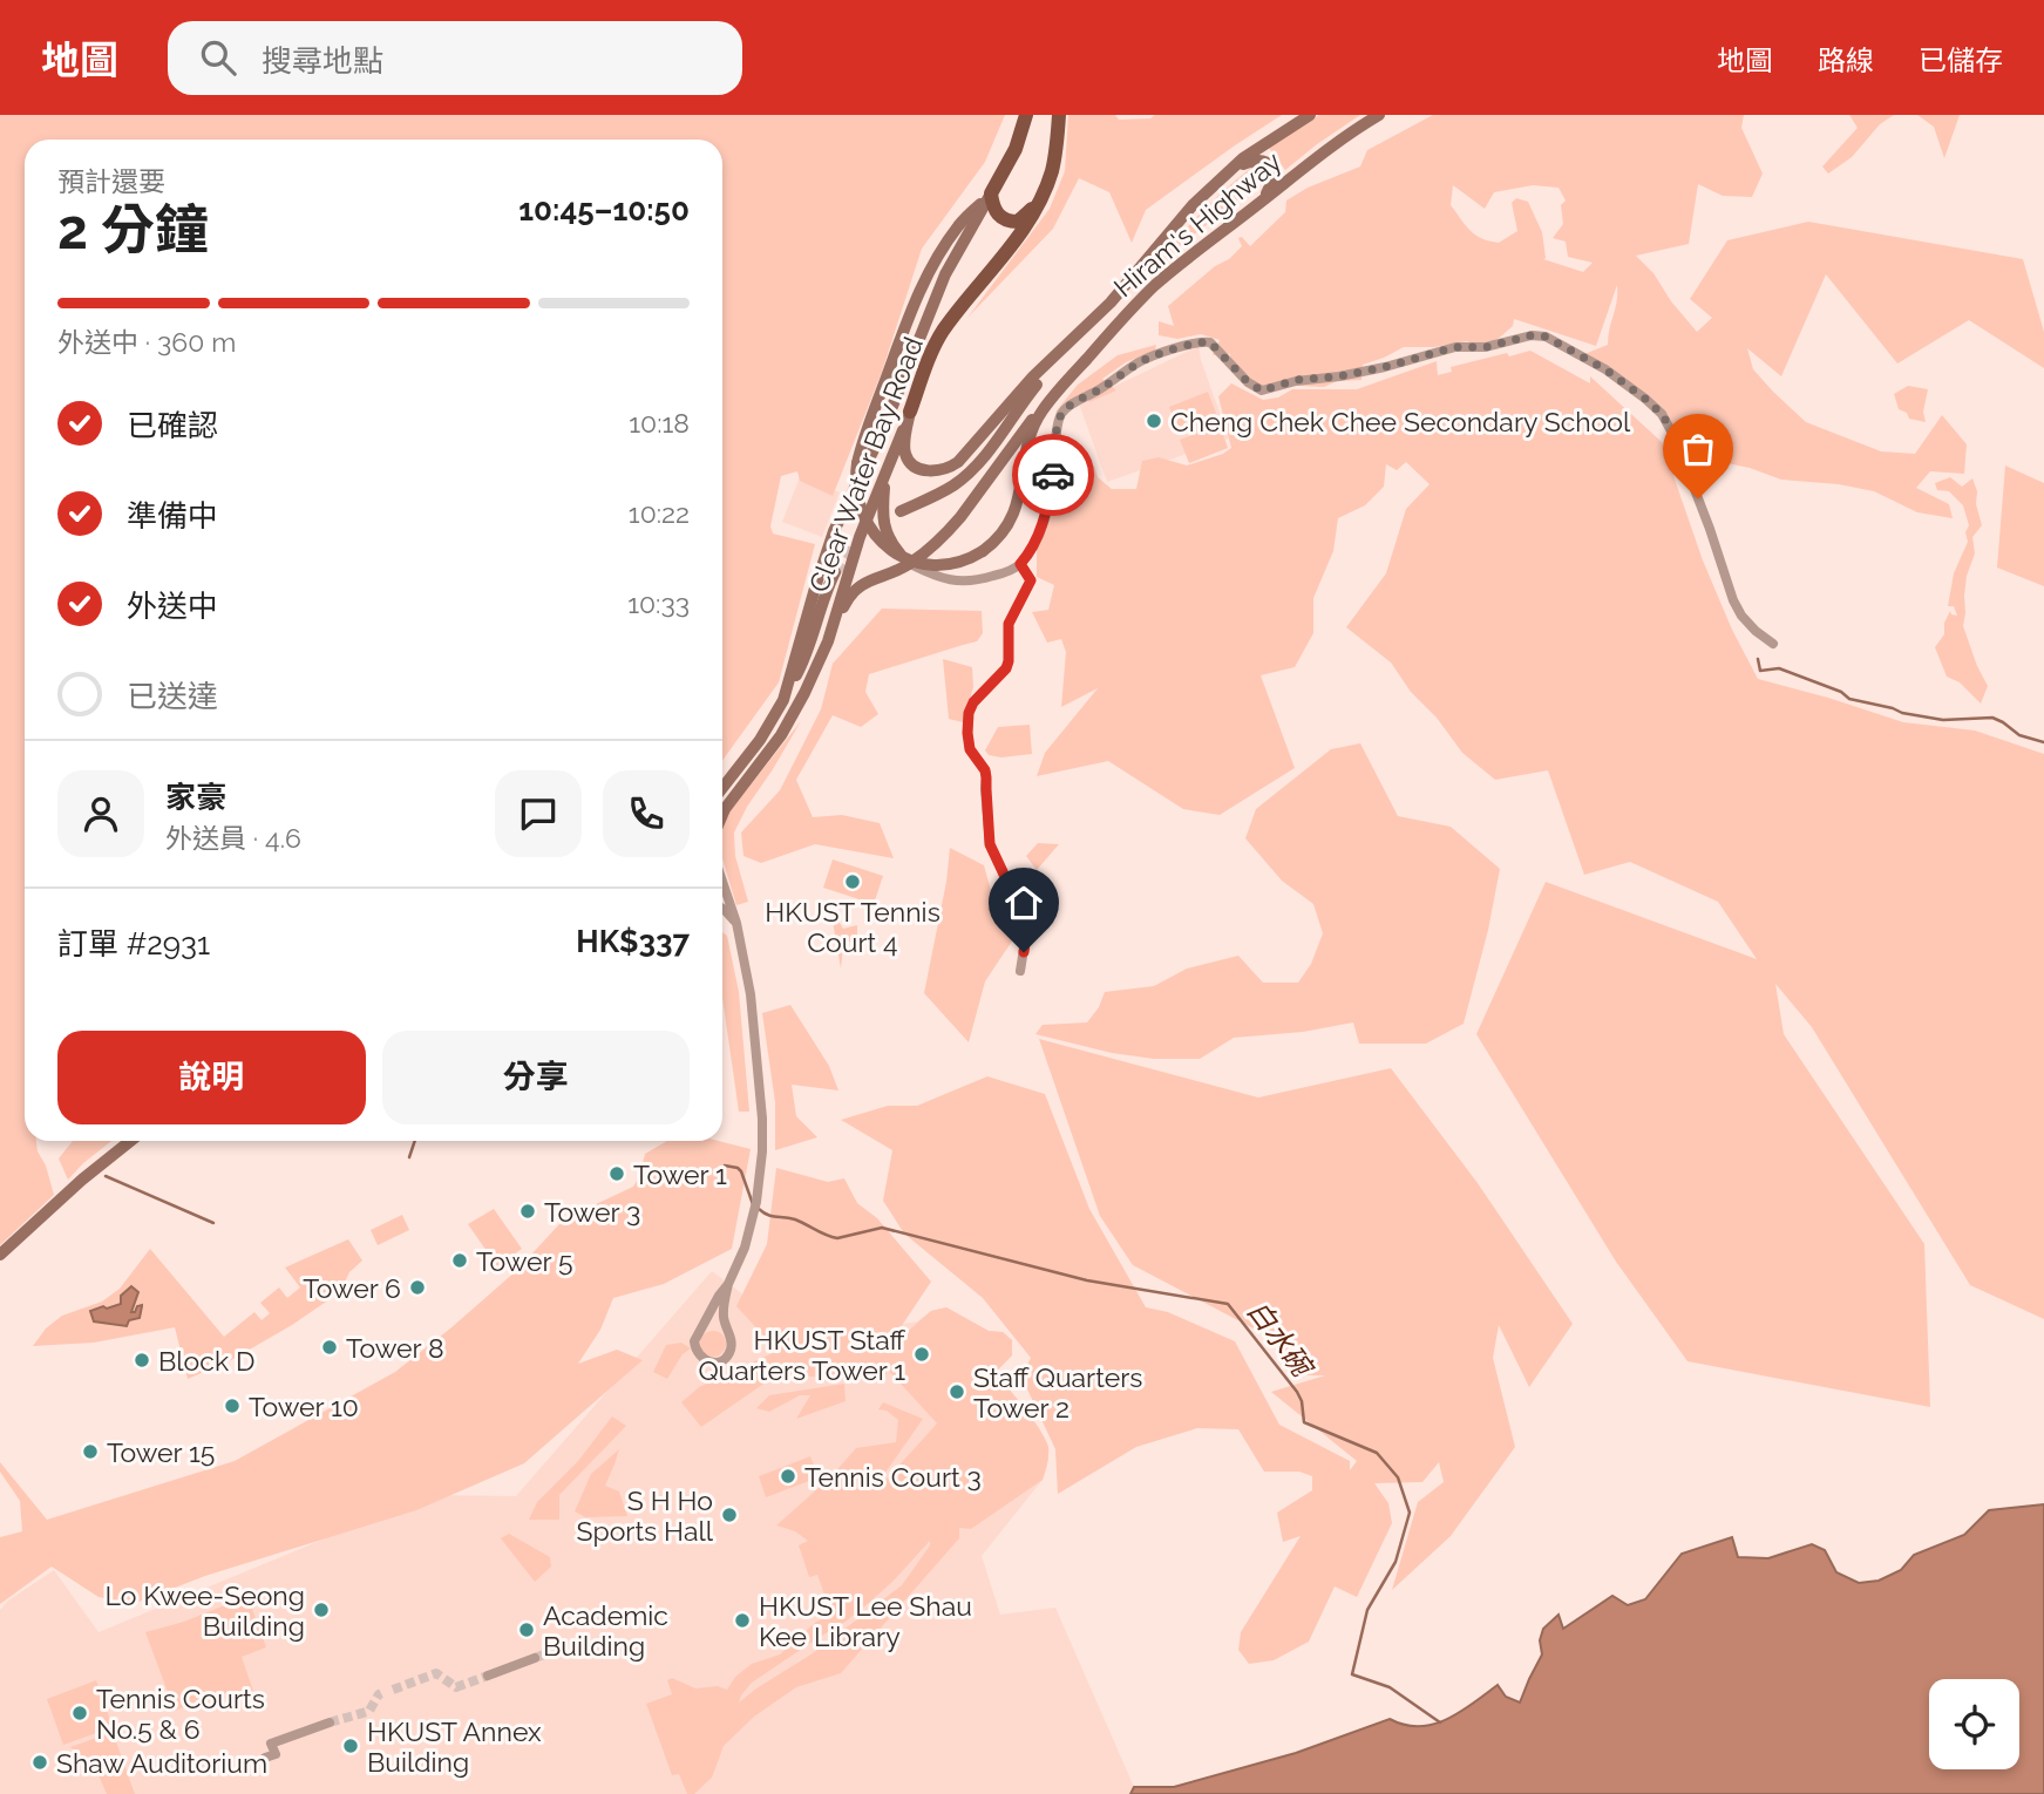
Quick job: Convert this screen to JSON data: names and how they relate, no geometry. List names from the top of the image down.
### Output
{
  "streets": {
    "main road": ["Hiram's Highway", "Clear Water Bay Road"]
  },
  "crossings": [
    ["Hiram's Highway", "Clear Water Bay Road"]
  ],
  "water": ["白水碗"],
  "places": [
    "Cheng Chek Chee Secondary School",
    "HKUST Tennis Court 4",
    "Tower 1",
    "Tower 3",
    "Tower 5",
    "Tower 6",
    "Tower 8",
    "HKUST Staff Quarters Tower 1",
    "Block D",
    "Staff Quarters Tower 2",
    "Tower 10",
    "Tower 15",
    "Tennis Court 3",
    "S H Ho Sports Hall",
    "Lo Kwee-Seong Building",
    "HKUST Lee Shau Kee Library",
    "Academic Building",
    "Tennis Courts No.5 & 6",
    "HKUST Annex Building",
    "Shaw Auditorium"
  ],
  "page": {
    "header": "地圖",
    "search": "搜尋地點",
    "nav": ["地圖", "路線", "已儲存"],
    "heading": ["2 分鐘", "預計還要", "10:45–10:50"],
    "panel": [
      "家豪",
      "外送員 · 4.6",
      "訂單 #2931",
      "HK$337"
    ],
    "bar": "外送中 · 360 m",
    "list": [
      ["已確認", "10:18"],
      ["準備中", "10:22"],
      ["外送中", "10:33"],
      "已送達"
    ],
    "buttons": ["說明", "分享"]
  }
}
